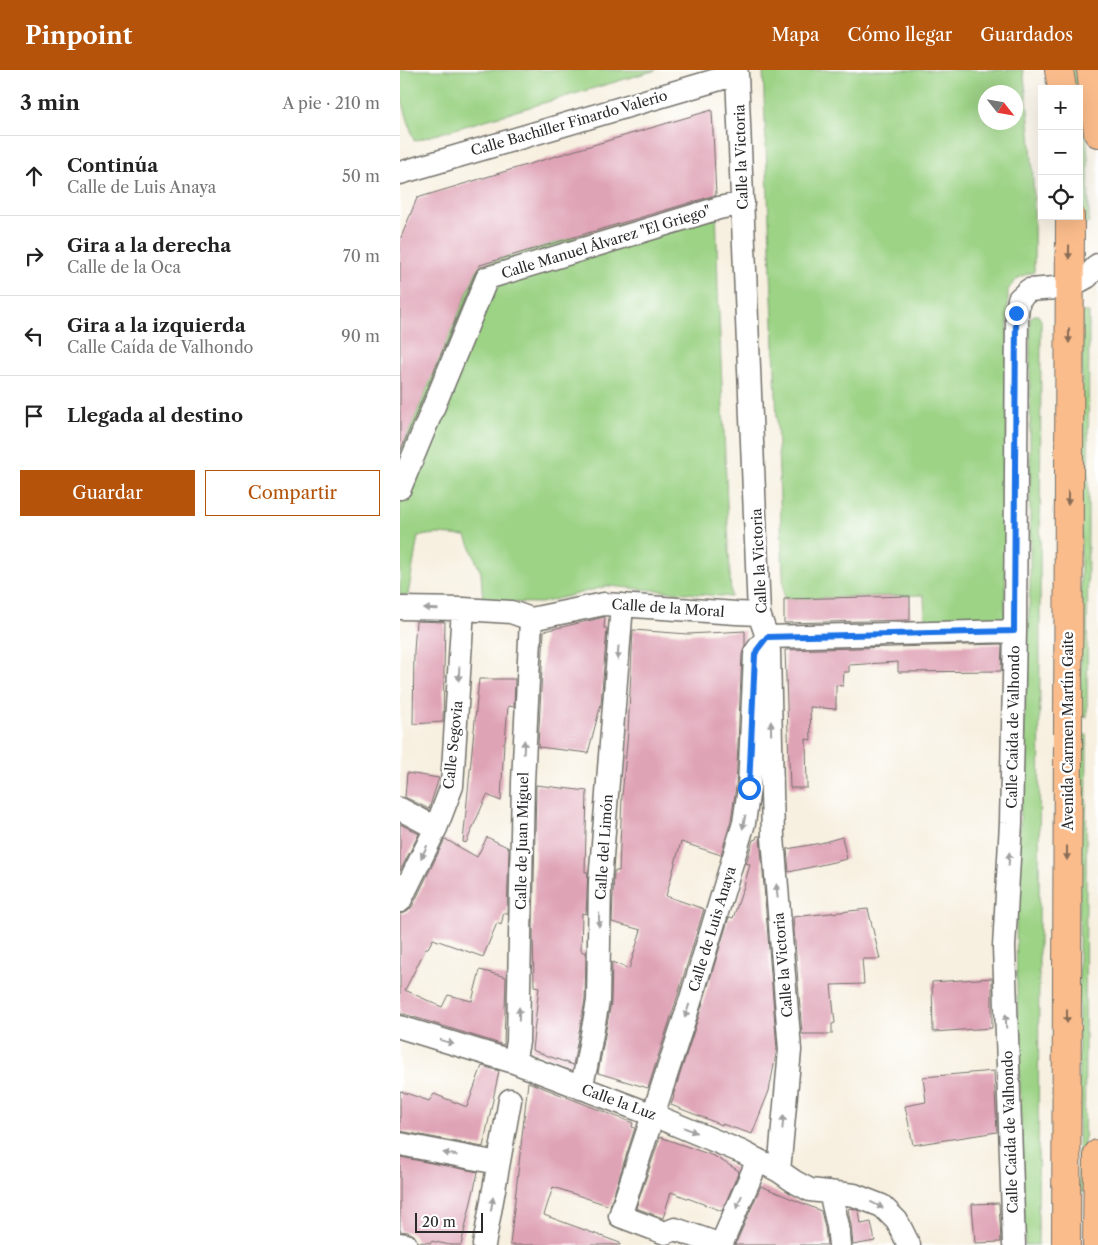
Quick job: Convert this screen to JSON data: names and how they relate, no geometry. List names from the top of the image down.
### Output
{
  "streets": {
    "main road": ["Avenida Carmen Martín Gaite"],
    "street": [
      "Calle Bachiller Finardo Valerio",
      "Calle la Victoria",
      "Calle Manuel Álvarez \"El Griego\"",
      "Calle de la Moral",
      "Calle Caída de Valhondo",
      "Calle Segovia",
      "Calle de Juan Miguel",
      "Calle del Limón",
      "Calle de Luis Anaya",
      "Calle la Luz"
    ]
  },
  "crossings": [
    ["Calle Bachiller Finardo Valerio", "Calle la Victoria"],
    ["Calle la Victoria", "Calle Manuel Álvarez \"El Griego\""],
    ["Calle la Victoria", "Calle de la Moral"],
    ["Calle la Victoria", "Calle de Luis Anaya"],
    ["Calle la Victoria", "Calle la Luz"],
    ["Calle de la Moral", "Calle Segovia"],
    ["Calle de la Moral", "Calle de Juan Miguel"],
    ["Calle de la Moral", "Calle del Limón"],
    ["Calle Caída de Valhondo", "Avenida Carmen Martín Gaite"],
    ["Calle de Juan Miguel", "Calle la Luz"],
    ["Calle del Limón", "Calle la Luz"],
    ["Calle de Luis Anaya", "Calle la Luz"]
  ],
  "one_way": [
    "Calle la Victoria",
    "Calle Caída de Valhondo",
    "Avenida Carmen Martín Gaite",
    "Calle Segovia",
    "Calle de Juan Miguel",
    "Calle del Limón",
    "Calle de Luis Anaya",
    "Calle la Luz"
  ],
  "scale_bar": "20 m",
  "north": "bottom right",
  "page": {
    "header": "Pinpoint",
    "nav": ["Mapa", "Cómo llegar", "Guardados"],
    "heading": ["3 min", "A pie · 210 m"],
    "map_buttons": ["+", "−"],
    "list": [
      ["Continúa", "Calle de Luis Anaya", "50 m"],
      ["Gira a la derecha", "Calle de la Oca", "70 m"],
      ["Gira a la izquierda", "Calle Caída de Valhondo", "90 m"],
      "Llegada al destino"
    ],
    "buttons": ["Guardar", "Compartir"],
    "scale": "20 m"
  }
}
